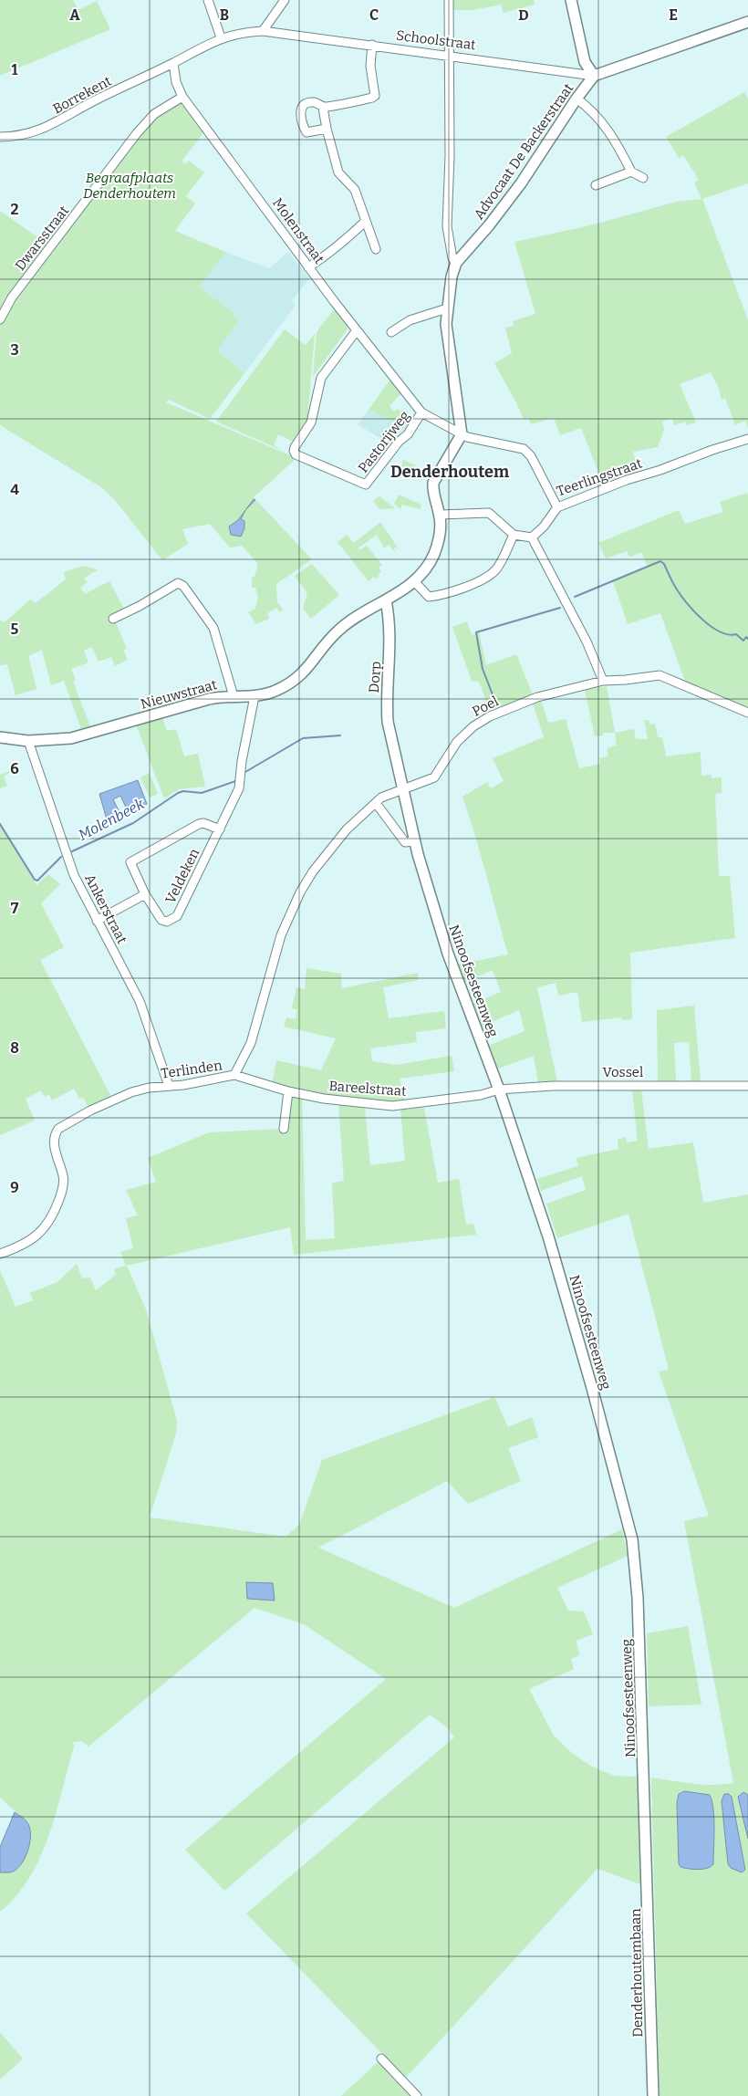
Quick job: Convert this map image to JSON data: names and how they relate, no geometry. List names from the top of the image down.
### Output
{
  "streets": {
    "street": [
      "Schoolstraat",
      "Borrekent",
      "Advocaat De Backerstraat",
      "Molenstraat",
      "Dwarsstraat",
      "Pastorijweg",
      "Teerlingstraat",
      "Dorp",
      "Nieuwstraat",
      "Poel",
      "Veldeken",
      "Ankerstraat",
      "Ninoofsesteenweg",
      "Terlinden",
      "Vossel",
      "Bareelstraat",
      "Denderhoutembaan"
    ]
  },
  "crossings": [
    ["Schoolstraat", "Advocaat De Backerstraat"],
    ["Borrekent", "Molenstraat"],
    ["Advocaat De Backerstraat", "Molenstraat"],
    ["Advocaat De Backerstraat", "Teerlingstraat"],
    ["Molenstraat", "Dwarsstraat"],
    ["Molenstraat", "Pastorijweg"],
    ["Molenstraat", "Teerlingstraat"],
    ["Dorp", "Nieuwstraat"],
    ["Dorp", "Poel"],
    ["Dorp", "Ninoofsesteenweg"],
    ["Dorp", "Terlinden"],
    ["Nieuwstraat", "Veldeken"],
    ["Nieuwstraat", "Ankerstraat"],
    ["Poel", "Ninoofsesteenweg"],
    ["Poel", "Terlinden"],
    ["Veldeken", "Ankerstraat"],
    ["Ankerstraat", "Terlinden"],
    ["Ninoofsesteenweg", "Terlinden"],
    ["Ninoofsesteenweg", "Vossel"],
    ["Ninoofsesteenweg", "Bareelstraat"],
    ["Ninoofsesteenweg", "Denderhoutembaan"],
    ["Terlinden", "Bareelstraat"],
    ["Vossel", "Bareelstraat"]
  ],
  "districts": ["Denderhoutem"],
  "water": ["Molenbeek"],
  "parks": ["Begraafplaats Denderhoutem"],
  "grid": {
    "columns": [
      "A",
      "B",
      "C",
      "D",
      "E"
    ],
    "rows": [
      "1",
      "2",
      "3",
      "4",
      "5",
      "6",
      "7",
      "8",
      "9"
    ]
  }
}
